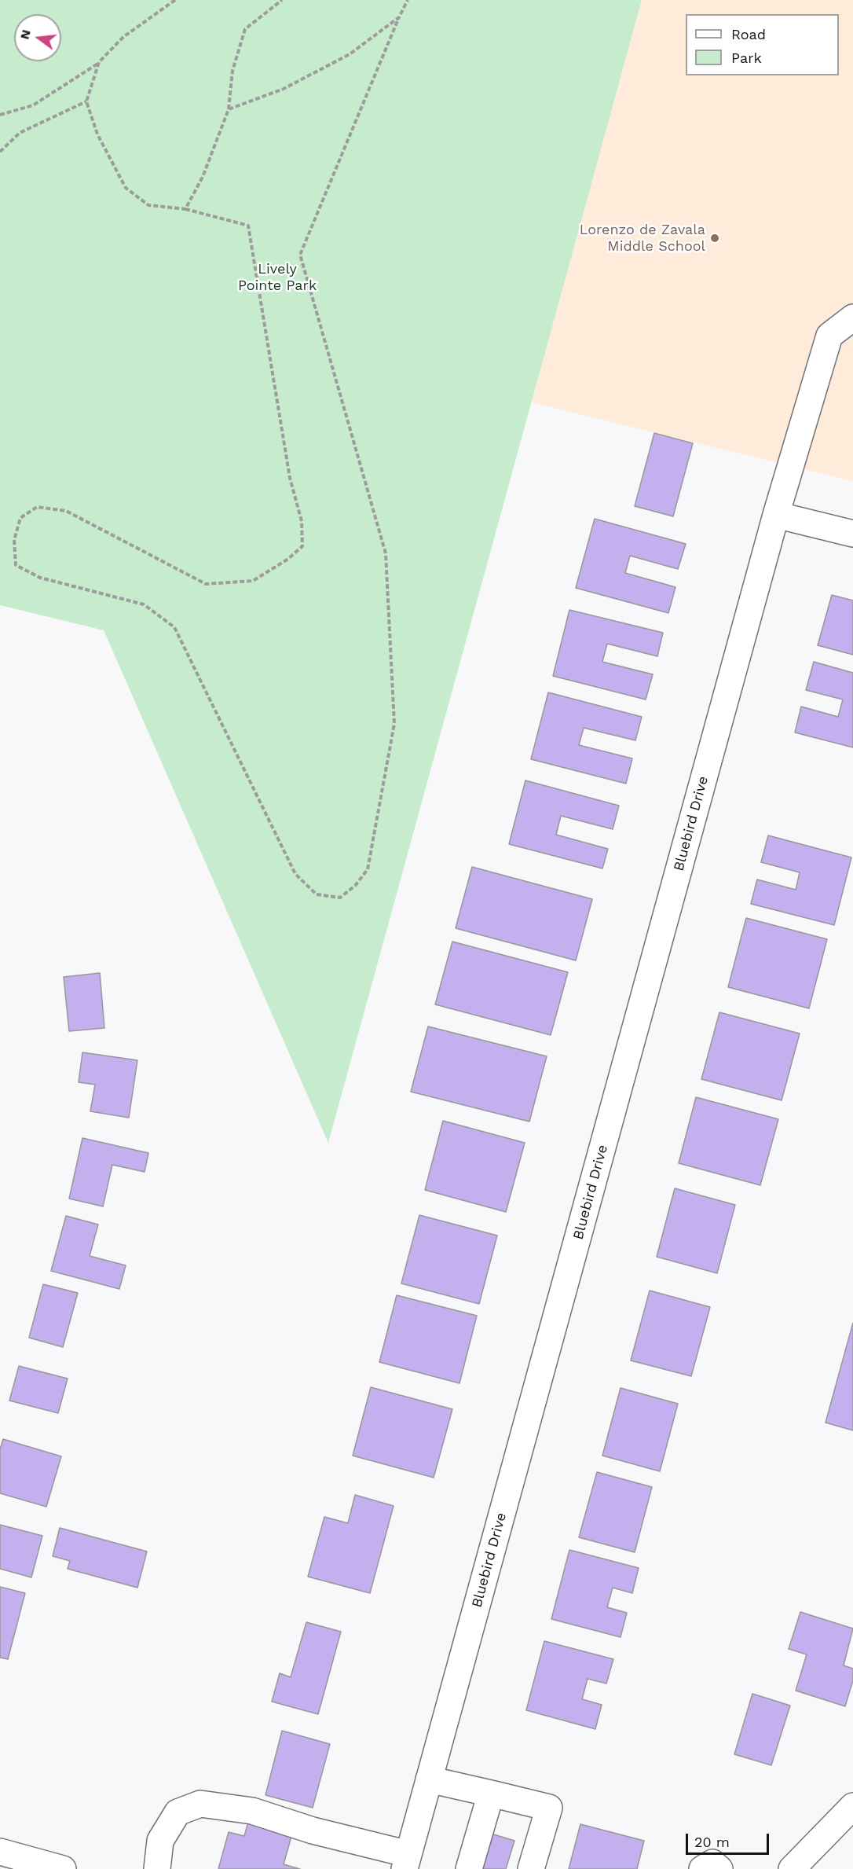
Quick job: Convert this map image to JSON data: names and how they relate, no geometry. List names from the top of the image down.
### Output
{
  "streets": {
    "street": ["Bluebird Drive"]
  },
  "parks": ["Lively Pointe Park"],
  "places": ["Lorenzo de Zavala Middle School"],
  "legend": ["Road", "Park"],
  "scale_bar": "20 m",
  "north": "left"
}
